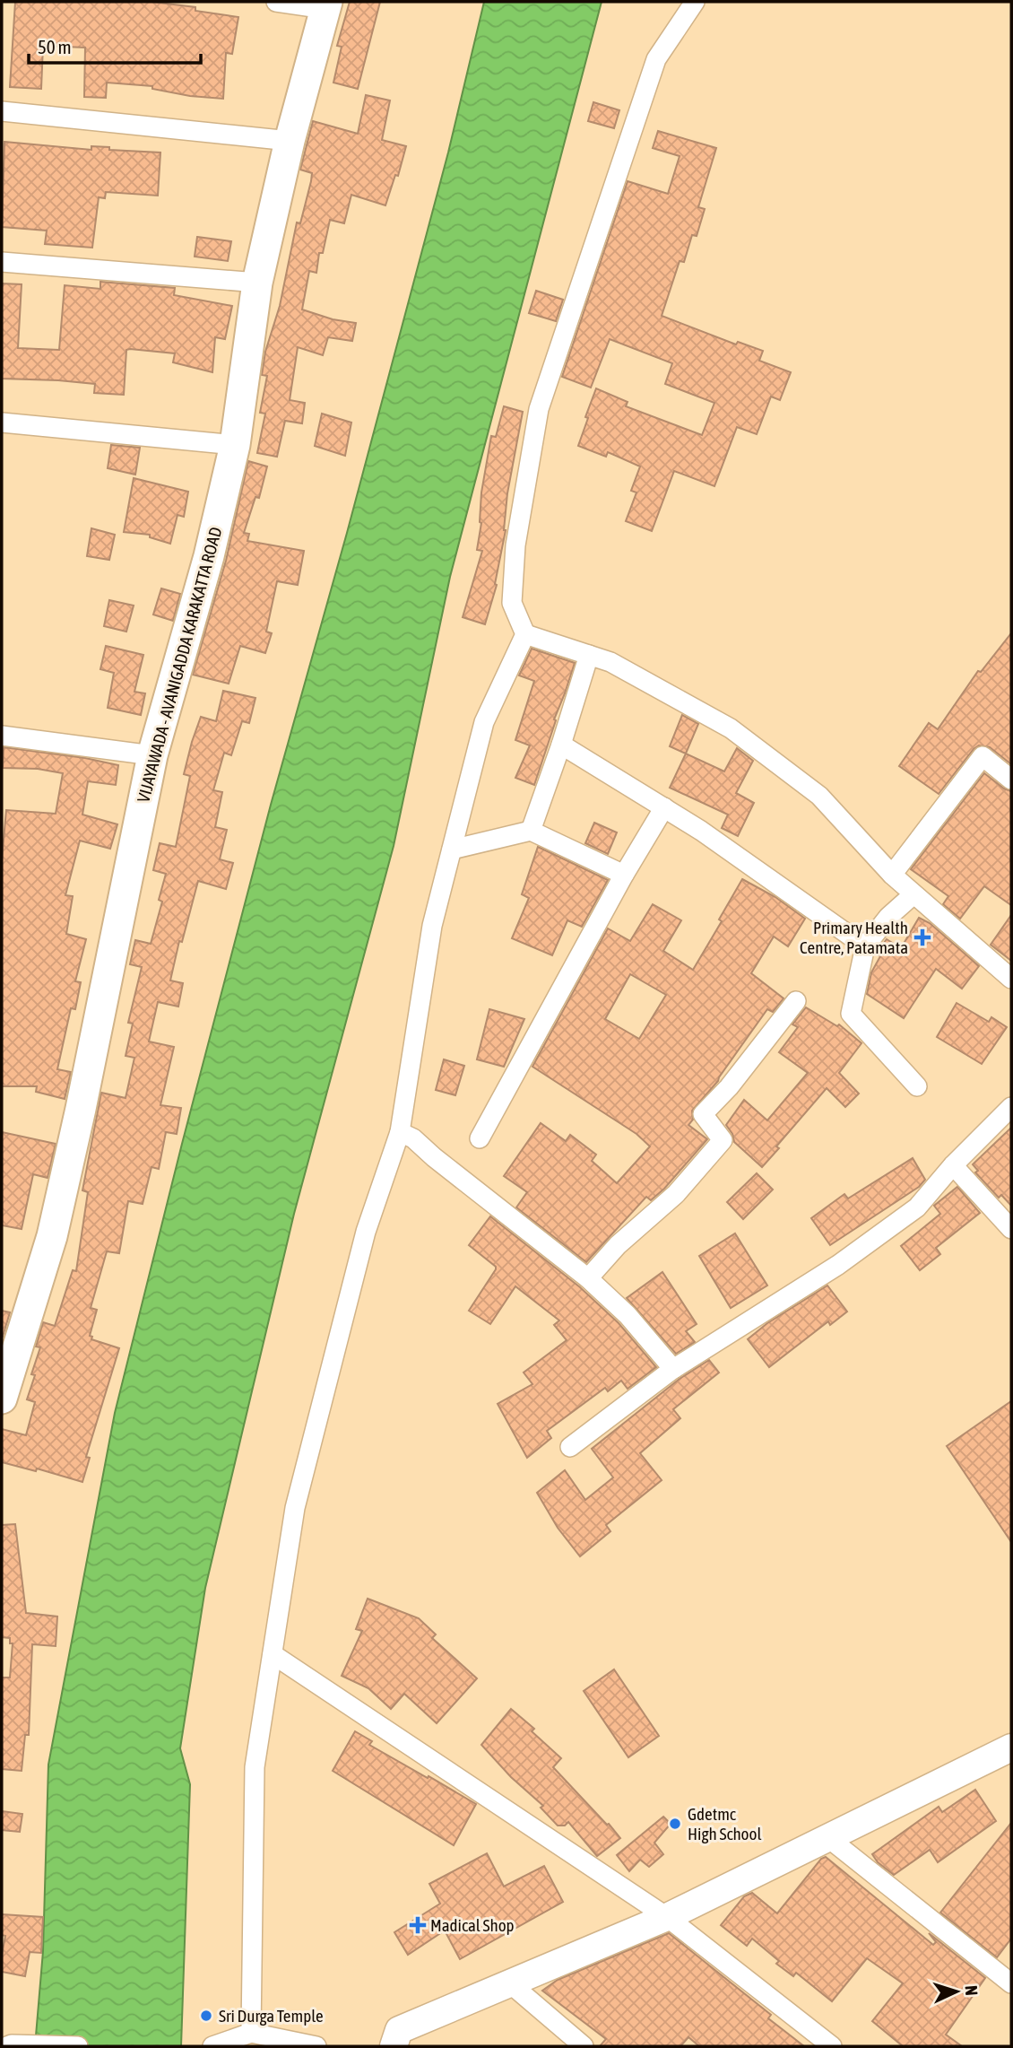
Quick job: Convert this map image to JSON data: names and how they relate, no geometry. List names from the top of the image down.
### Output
{
  "streets": {
    "main road": ["VIJAYAWADA - AVANIGADDA KARAKATTA ROAD"]
  },
  "places": {
    "health": ["Primary Health Centre, Patamata", "Madical Shop"],
    "other": ["Gdetmc High School", "Sri Durga Temple"]
  },
  "scale_bar": "50 m",
  "north": "right"
}
